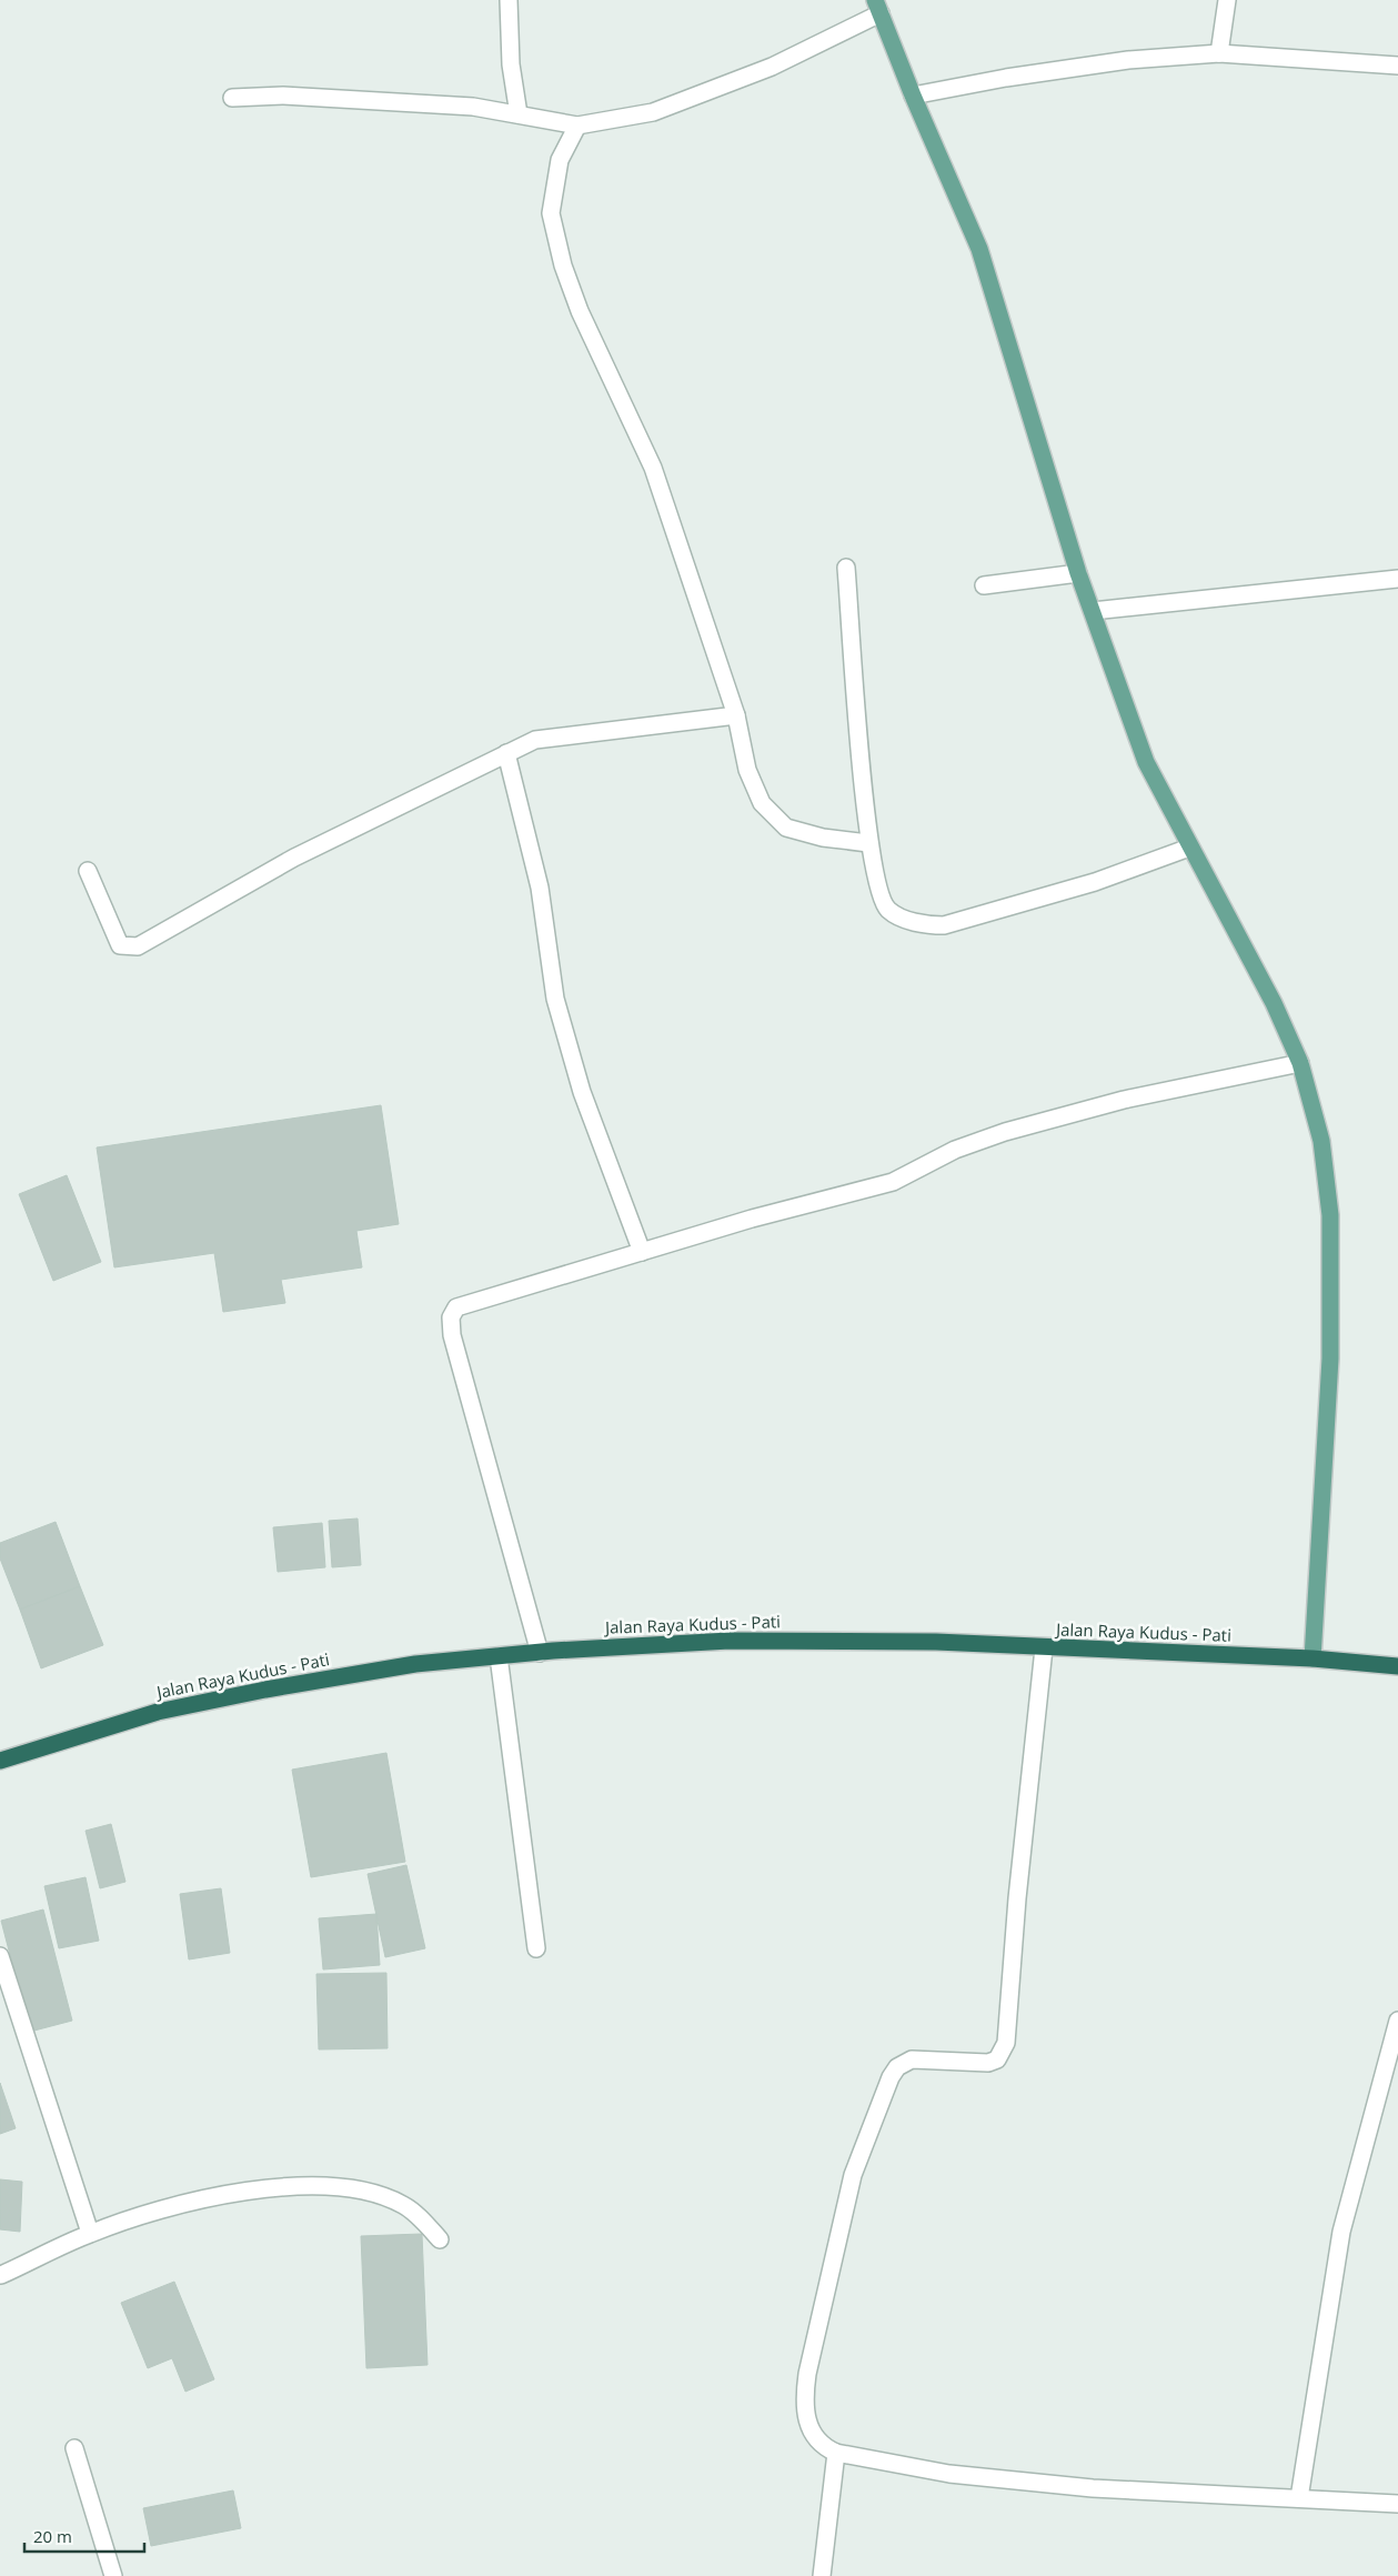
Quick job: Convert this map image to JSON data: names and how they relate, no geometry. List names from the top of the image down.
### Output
{
  "streets": {
    "highway": ["Jalan Raya Kudus - Pati"]
  },
  "scale_bar": "20 m"
}
